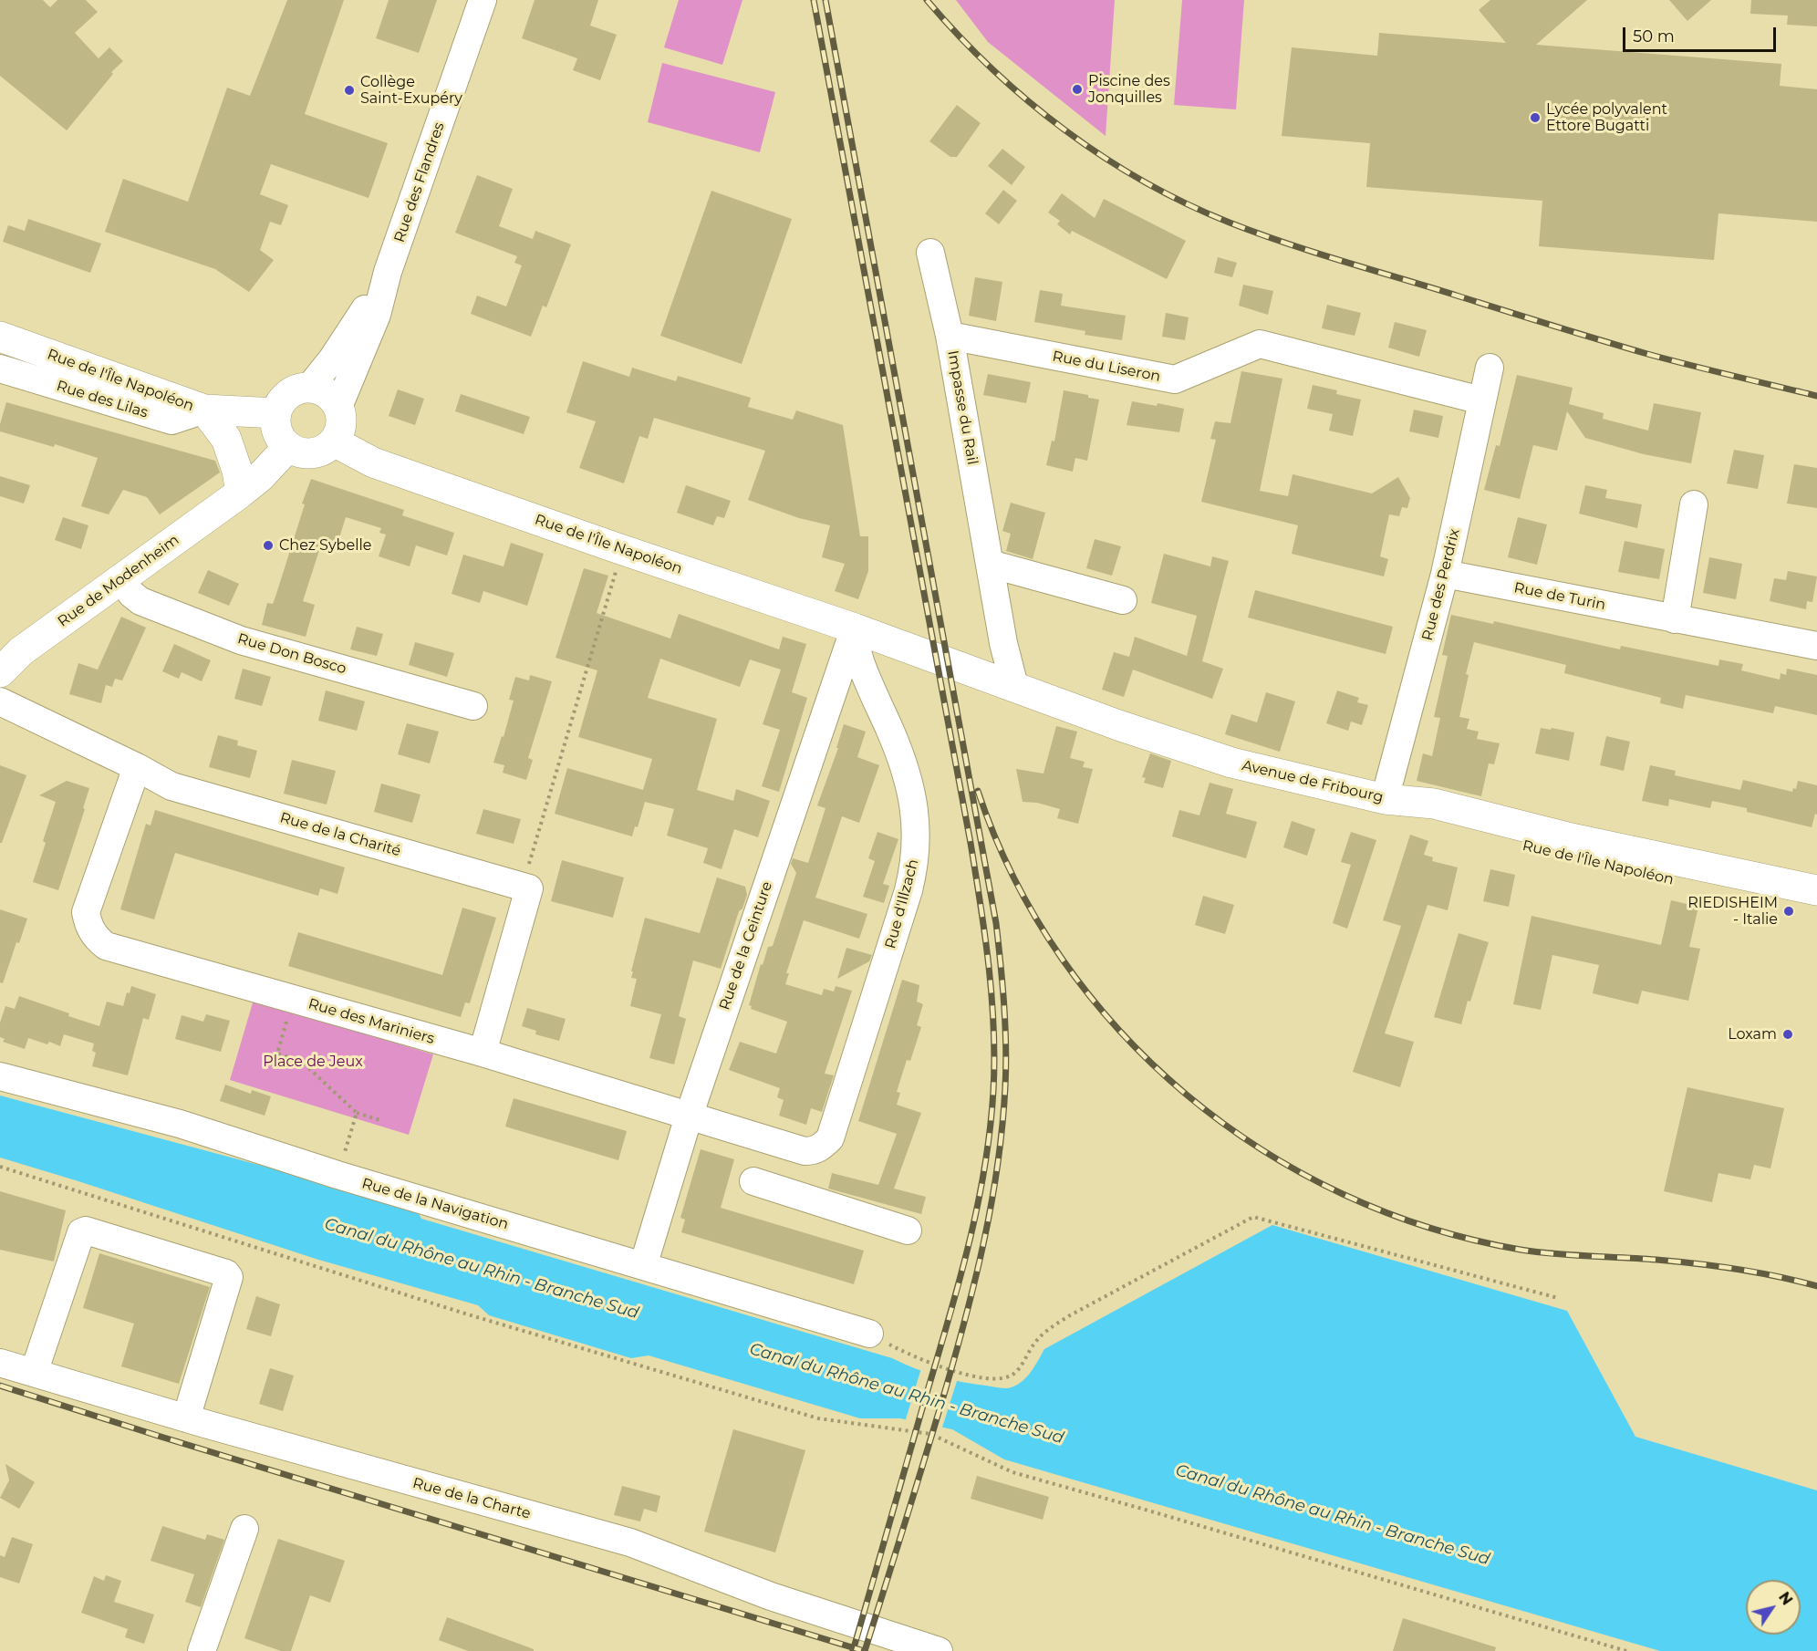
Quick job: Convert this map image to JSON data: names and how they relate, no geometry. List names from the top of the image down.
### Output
{
  "streets": {
    "main road": ["Rue de l'Île Napoléon", "Rue de Modenheim", "Avenue de Fribourg"],
    "street": [
      "Rue des Flandres",
      "Rue du Liseron",
      "Rue des Lilas",
      "Impasse du Rail",
      "Rue des Perdrix",
      "Rue de Turin",
      "Rue Don Bosco",
      "Rue de la Charité",
      "Rue d'Illzach",
      "Rue de la Ceinture",
      "Rue des Mariniers",
      "Rue de la Navigation",
      "Rue de la Charte"
    ]
  },
  "crossings": [
    ["Rue des Flandres", "Rue de l'Île Napoléon"],
    ["Rue des Flandres", "Rue de Modenheim"],
    ["Rue du Liseron", "Impasse du Rail"],
    ["Rue du Liseron", "Rue des Perdrix"],
    ["Rue de l'Île Napoléon", "Rue des Lilas"],
    ["Rue de l'Île Napoléon", "Rue de Modenheim"],
    ["Rue de l'Île Napoléon", "Rue des Perdrix"],
    ["Rue de l'Île Napoléon", "Avenue de Fribourg"],
    ["Rue de l'Île Napoléon", "Rue d'Illzach"],
    ["Rue de l'Île Napoléon", "Rue de la Ceinture"],
    ["Impasse du Rail", "Avenue de Fribourg"],
    ["Rue de Modenheim", "Rue Don Bosco"],
    ["Rue des Perdrix", "Rue de Turin"],
    ["Rue des Perdrix", "Avenue de Fribourg"],
    ["Rue de la Charité", "Rue des Mariniers"],
    ["Rue d'Illzach", "Rue de la Ceinture"],
    ["Rue d'Illzach", "Rue des Mariniers"],
    ["Rue de la Ceinture", "Rue des Mariniers"],
    ["Rue de la Ceinture", "Rue de la Navigation"]
  ],
  "water": ["Canal du Rhône au Rhin - Branche Sud"],
  "parks": ["Place de Jeux"],
  "places": [
    "Piscine des Jonquilles",
    "Collège Saint-Exupéry",
    "Lycée polyvalent Ettore Bugatti",
    "Chez Sybelle",
    "RIEDISHEIM - Italie",
    "Loxam"
  ],
  "scale_bar": "50 m",
  "north": "top right"
}
